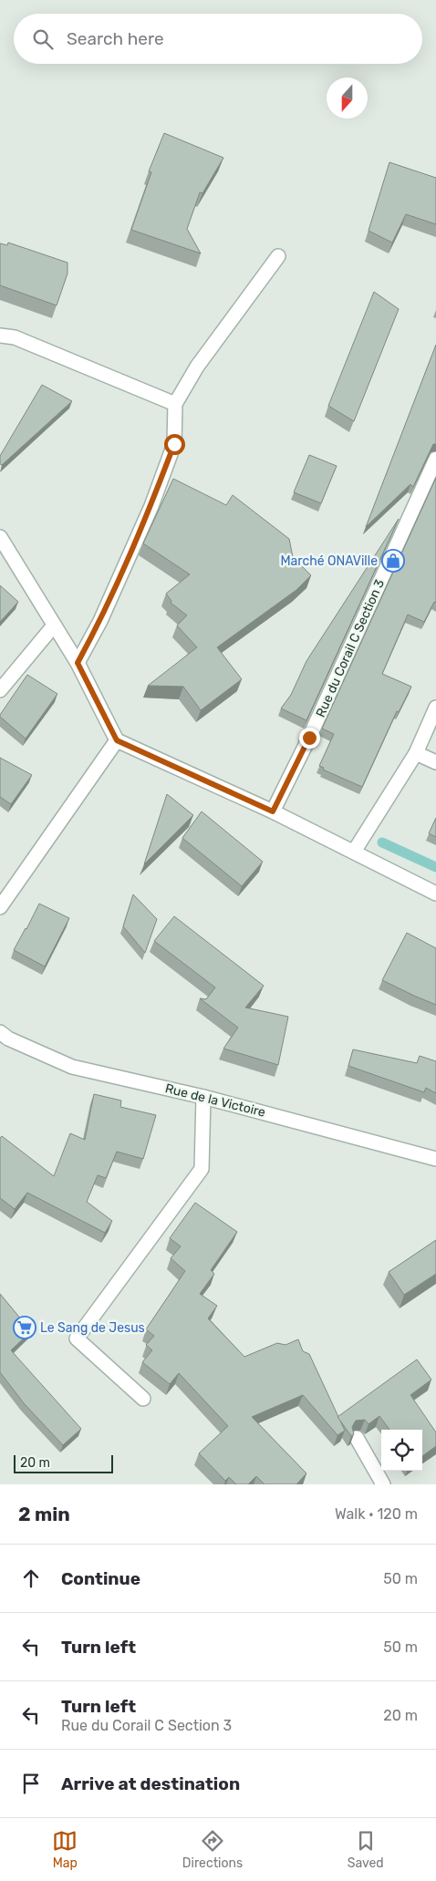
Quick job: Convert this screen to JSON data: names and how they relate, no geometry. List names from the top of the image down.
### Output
{
  "streets": {
    "street": ["Rue du Corail C Section 3", "Rue de la Victoire"]
  },
  "places": {
    "shop": ["Marché ONAVille"],
    "supermarket": ["Le Sang de Jesus"]
  },
  "scale_bar": "20 m",
  "north": "bottom",
  "page": {
    "search": "Search here",
    "scale": "20 m",
    "heading": ["2 min", "Walk · 120 m"],
    "list": [
      ["Continue", "50 m"],
      ["Turn left", "50 m"],
      ["Turn left", "Rue du Corail C Section 3", "20 m"],
      "Arrive at destination"
    ],
    "nav": ["Map", "Directions", "Saved"]
  }
}
